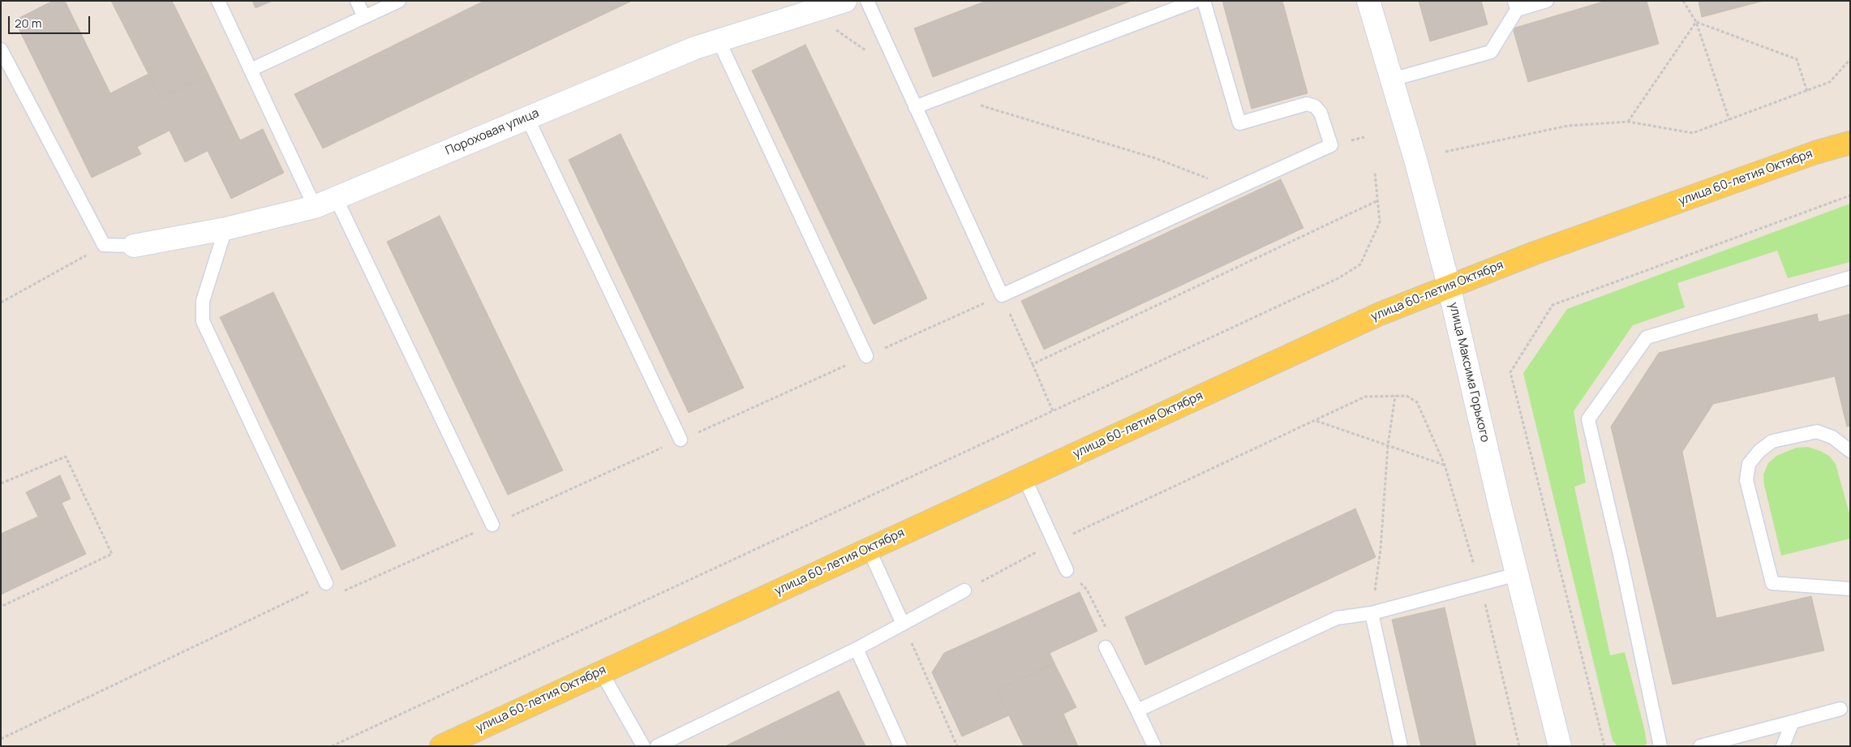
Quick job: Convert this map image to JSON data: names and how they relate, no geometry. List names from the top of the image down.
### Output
{
  "streets": {
    "main road": ["улица 60-летия Октября"],
    "street": ["Пороховая улица", "улица Максима Горького"]
  },
  "crossings": [
    ["улица 60-летия Октября", "улица Максима Горького"]
  ],
  "scale_bar": "20 m"
}
